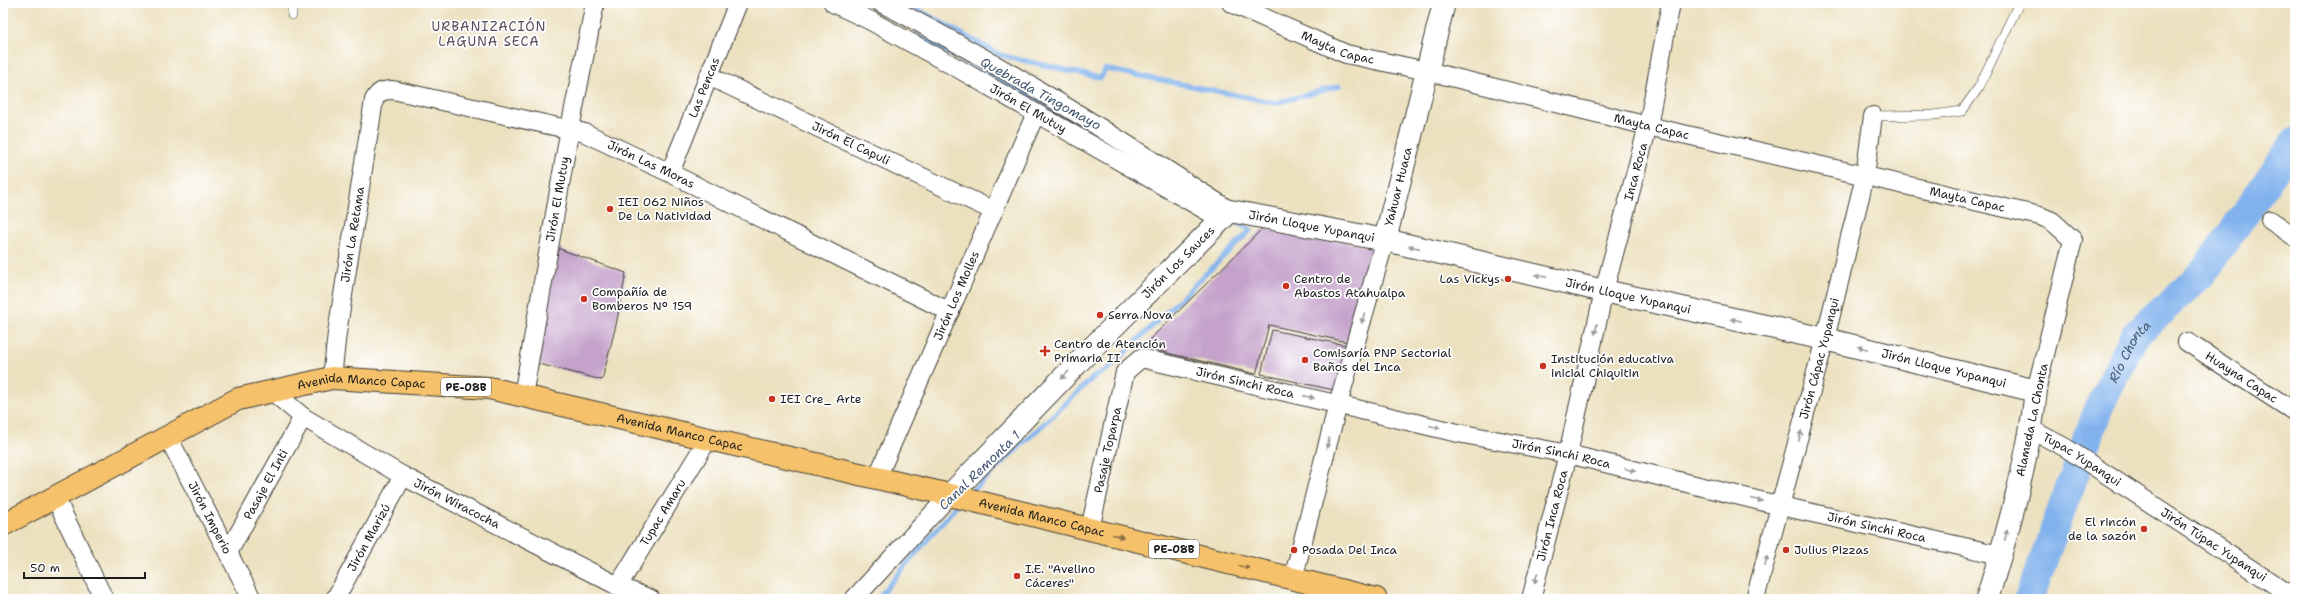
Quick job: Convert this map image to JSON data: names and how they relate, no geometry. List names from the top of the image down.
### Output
{
  "streets": {
    "main road": ["Avenida Manco Capac", "PE-08B"],
    "street": [
      "Mayta Capac",
      "Las Pencas",
      "Jirón El Mutuy",
      "Jirón El Capuli",
      "Jirón Las Moras",
      "Inca Roca",
      "Yahuar Huaca",
      "Jirón Lloque Yupanqui",
      "Jirón La Retama",
      "Jirón Los Sauces",
      "Jirón Los Molles",
      "Jirón Cápac Yupanqui",
      "Huayna Capac",
      "Jirón Sinchi Roca",
      "Alameda La Chonta",
      "Pasaje Toparpa",
      "Tupac Yupanqui",
      "Pasaje El Inti",
      "Jirón Wiracocha",
      "Tupac Amaru",
      "Jirón Inca Roca",
      "Jirón Imperio",
      "Jirón Marizú",
      "Jirón Túpac Yupanqui"
    ]
  },
  "crossings": [
    ["Mayta Capac", "Inca Roca"],
    ["Mayta Capac", "Yahuar Huaca"],
    ["Mayta Capac", "Jirón Cápac Yupanqui"],
    ["Mayta Capac", "Alameda La Chonta"],
    ["Las Pencas", "Jirón El Capuli"],
    ["Las Pencas", "Jirón Las Moras"],
    ["Jirón El Mutuy", "Jirón Las Moras"],
    ["Jirón El Mutuy", "Jirón Lloque Yupanqui"],
    ["Jirón El Mutuy", "Jirón Los Sauces"],
    ["Jirón El Mutuy", "Jirón Los Molles"],
    ["Jirón El Mutuy", "Avenida Manco Capac"],
    ["Jirón El Capuli", "Jirón Los Molles"],
    ["Jirón Las Moras", "Jirón La Retama"],
    ["Jirón Las Moras", "Jirón Los Molles"],
    ["Inca Roca", "Jirón Lloque Yupanqui"],
    ["Inca Roca", "Jirón Inca Roca"],
    ["Yahuar Huaca", "Jirón Lloque Yupanqui"],
    ["Yahuar Huaca", "Jirón Sinchi Roca"],
    ["Yahuar Huaca", "Avenida Manco Capac"],
    ["Jirón Lloque Yupanqui", "Jirón Los Sauces"],
    ["Jirón Lloque Yupanqui", "Jirón Cápac Yupanqui"],
    ["Jirón Lloque Yupanqui", "Alameda La Chonta"],
    ["Jirón Lloque Yupanqui", "Jirón Inca Roca"],
    ["Jirón La Retama", "Avenida Manco Capac"],
    ["Jirón Los Sauces", "Avenida Manco Capac"],
    ["Jirón Los Molles", "Avenida Manco Capac"],
    ["Jirón Cápac Yupanqui", "Jirón Sinchi Roca"],
    ["Jirón Sinchi Roca", "Alameda La Chonta"],
    ["Jirón Sinchi Roca", "Pasaje Toparpa"],
    ["Jirón Sinchi Roca", "Jirón Inca Roca"],
    ["Avenida Manco Capac", "Pasaje Toparpa"],
    ["Avenida Manco Capac", "Jirón Wiracocha"],
    ["Avenida Manco Capac", "Tupac Amaru"],
    ["Avenida Manco Capac", "Jirón Imperio"],
    ["Alameda La Chonta", "Tupac Yupanqui"],
    ["Tupac Yupanqui", "Jirón Túpac Yupanqui"],
    ["Pasaje El Inti", "Jirón Wiracocha"],
    ["Pasaje El Inti", "Jirón Imperio"],
    ["Jirón Wiracocha", "Tupac Amaru"],
    ["Jirón Wiracocha", "Jirón Marizú"]
  ],
  "one_way": [
    "Yahuar Huaca",
    "Jirón Lloque Yupanqui",
    "Jirón Los Sauces",
    "Jirón Cápac Yupanqui",
    "Jirón Sinchi Roca",
    "Jirón Inca Roca"
  ],
  "districts": ["URBANIZACIÓN LAGUNA SECA"],
  "water": ["Quebrada Tingomayo", "Río Chonta", "Canal Remonta 1"],
  "places": {
    "other": [
      "IEI 062 Niños De La Natividad",
      "Las Vickys",
      "Centro de Abastos Atahualpa",
      "Compañía de Bomberos Nº 159",
      "Serra Nova",
      "Comisaría PNP Sectorial Baños del Inca",
      "Institución educativa inicial Chiquitin",
      "IEI Cre_ Arte",
      "El rincón de la sazón",
      "Posada Del Inca",
      "Julius Pizzas",
      "I.E. \"Avelino Cáceres\""
    ],
    "health": ["Centro de Atención Primaria II"]
  },
  "scale_bar": "50 m"
}
